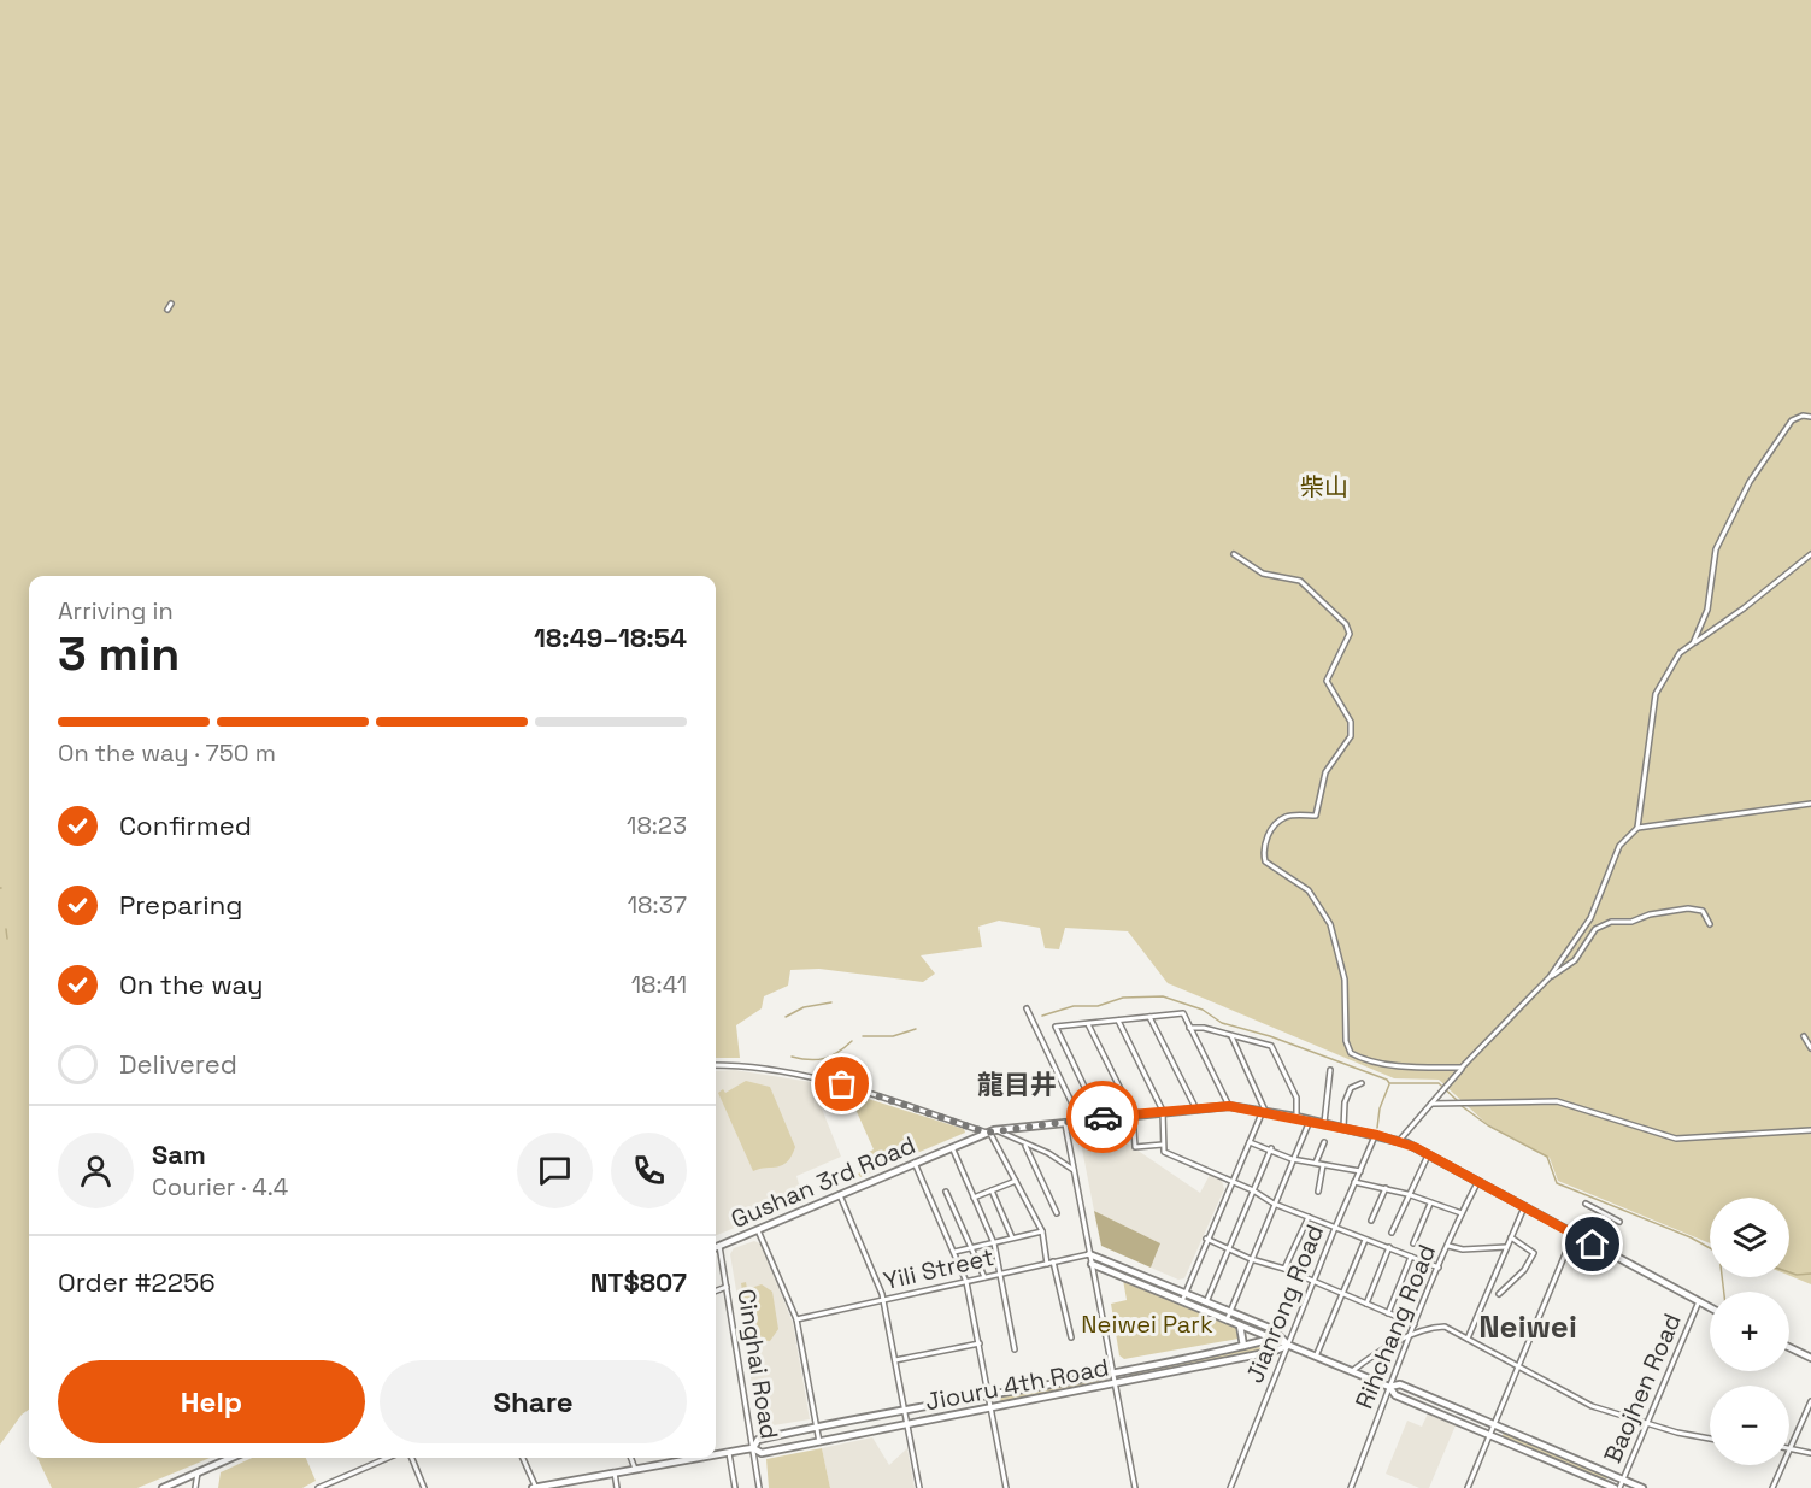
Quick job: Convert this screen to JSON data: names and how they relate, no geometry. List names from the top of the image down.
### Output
{
  "streets": {
    "street": [
      "Gushan 3rd Road",
      "Yili Street",
      "Jianrong Road",
      "Rihchang Road",
      "Cinghai Road",
      "Jiouru 4th Road",
      "Baojhen Road"
    ]
  },
  "crossings": [
    ["Gushan 3rd Road", "Jianrong Road"],
    ["Gushan 3rd Road", "Rihchang Road"],
    ["Gushan 3rd Road", "Cinghai Road"],
    ["Gushan 3rd Road", "Baojhen Road"],
    ["Jianrong Road", "Jiouru 4th Road"],
    ["Cinghai Road", "Jiouru 4th Road"]
  ],
  "districts": ["龍目井", "Neiwei"],
  "parks": ["柴山", "Neiwei Park"],
  "page": {
    "heading": ["3 min", "Arriving in", "18:49–18:54"],
    "panel": [
      "Sam",
      "Courier · 4.4",
      "Order #2256",
      "NT$807"
    ],
    "bar": "On the way · 750 m",
    "list": [
      ["Confirmed", "18:23"],
      ["Preparing", "18:37"],
      ["On the way", "18:41"],
      "Delivered"
    ],
    "map_buttons": ["+", "−"],
    "buttons": ["Help", "Share"]
  }
}
